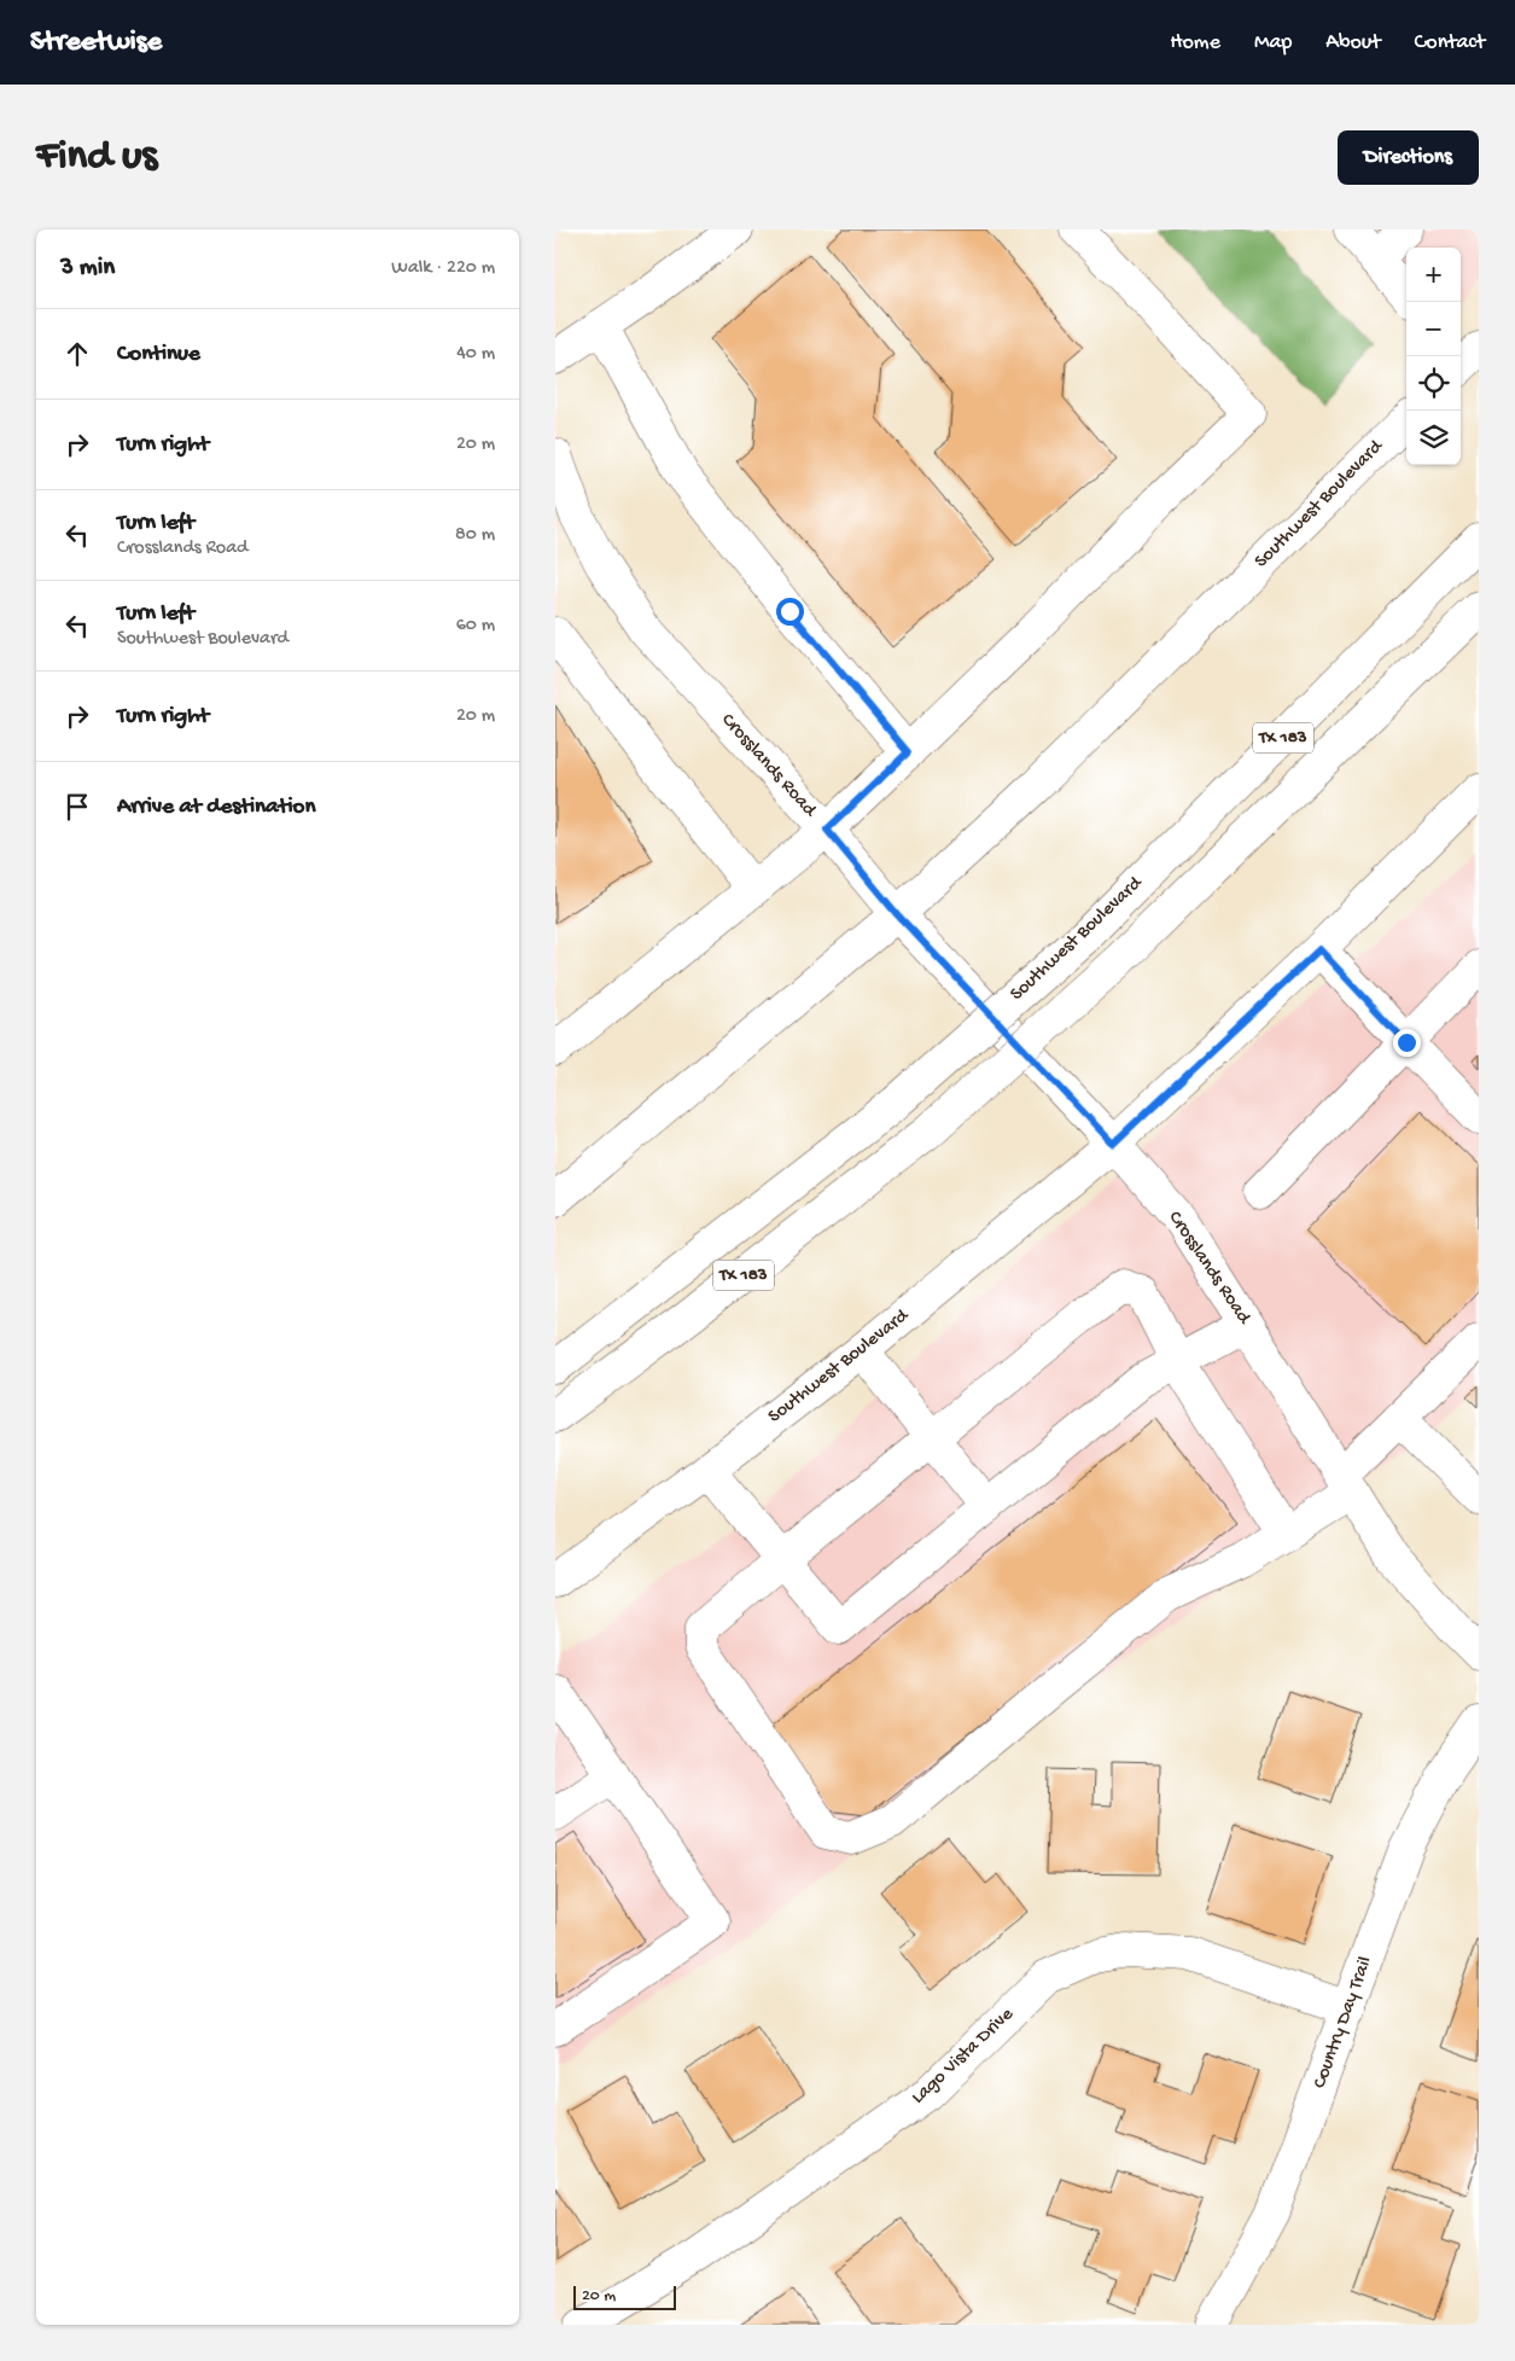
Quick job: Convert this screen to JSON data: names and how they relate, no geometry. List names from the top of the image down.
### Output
{
  "streets": {
    "main road": [
      "Southwest Boulevard",
      "TX 183",
      "Crosslands Road",
      "Country Day Trail",
      "Lago Vista Drive"
    ]
  },
  "crossings": [
    ["Southwest Boulevard", "Crosslands Road"],
    ["Country Day Trail", "Lago Vista Drive"]
  ],
  "scale_bar": "20 m",
  "page": {
    "header": "Streetwise",
    "nav": [
      "Home",
      "Map",
      "About",
      "Contact"
    ],
    "buttons": "Directions",
    "title": "Find us",
    "heading": ["3 min", "Walk · 220 m"],
    "map_buttons": ["+", "−"],
    "list": [
      ["Continue", "40 m"],
      ["Turn right", "20 m"],
      ["Turn left", "Crosslands Road", "80 m"],
      ["Turn left", "Southwest Boulevard", "60 m"],
      ["Turn right", "20 m"],
      "Arrive at destination"
    ],
    "scale": "20 m"
  }
}
